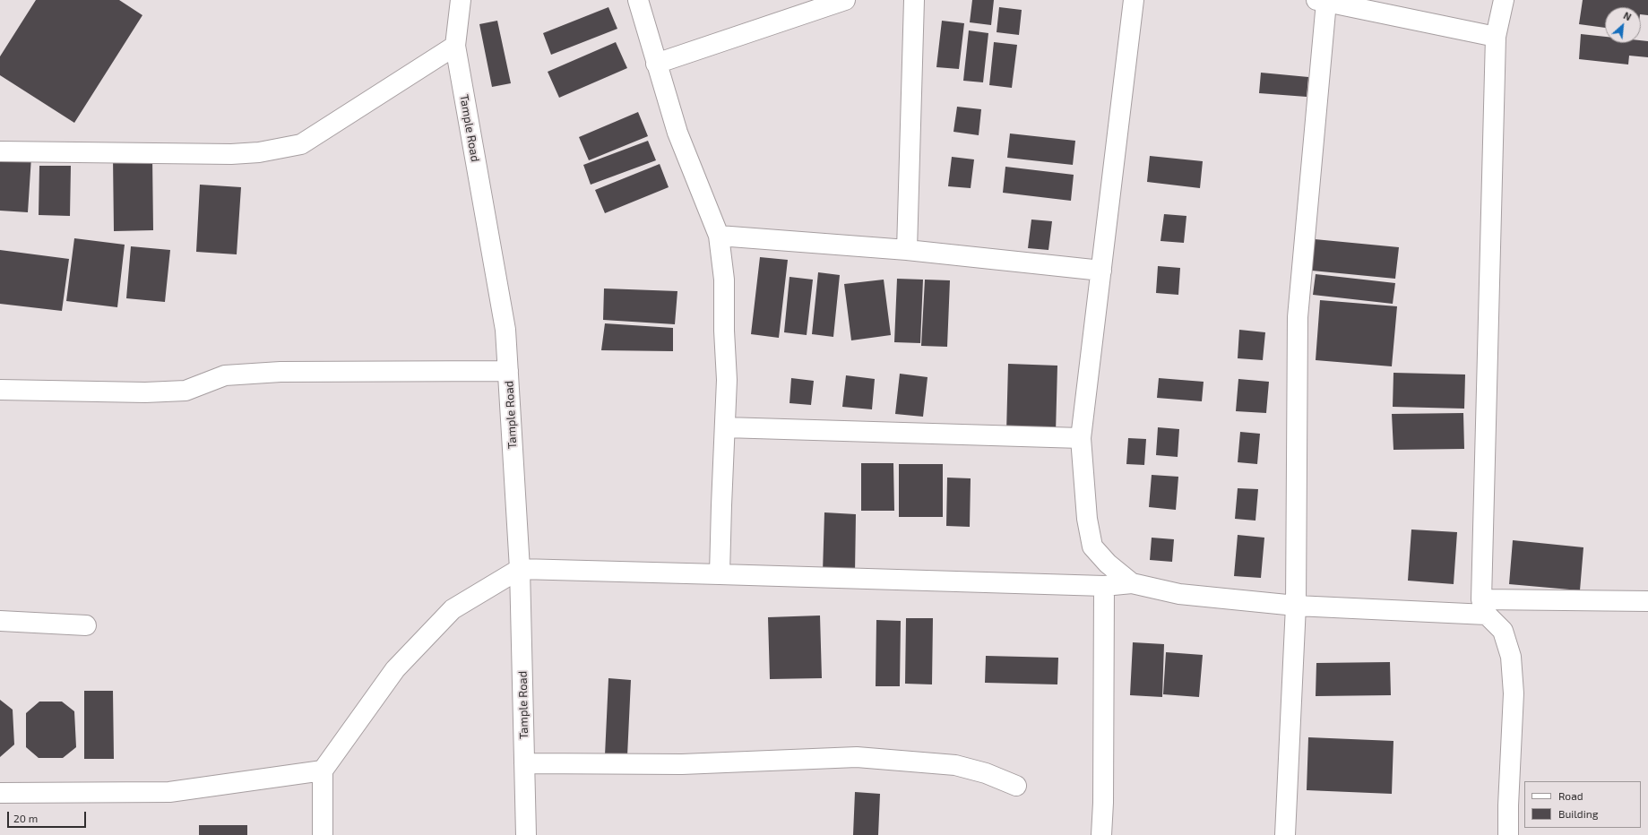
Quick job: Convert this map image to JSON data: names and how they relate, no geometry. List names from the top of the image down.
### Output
{
  "streets": {
    "street": ["Tample Road"]
  },
  "legend": ["Road", "Building"],
  "scale_bar": "20 m",
  "north": "top right"
}
